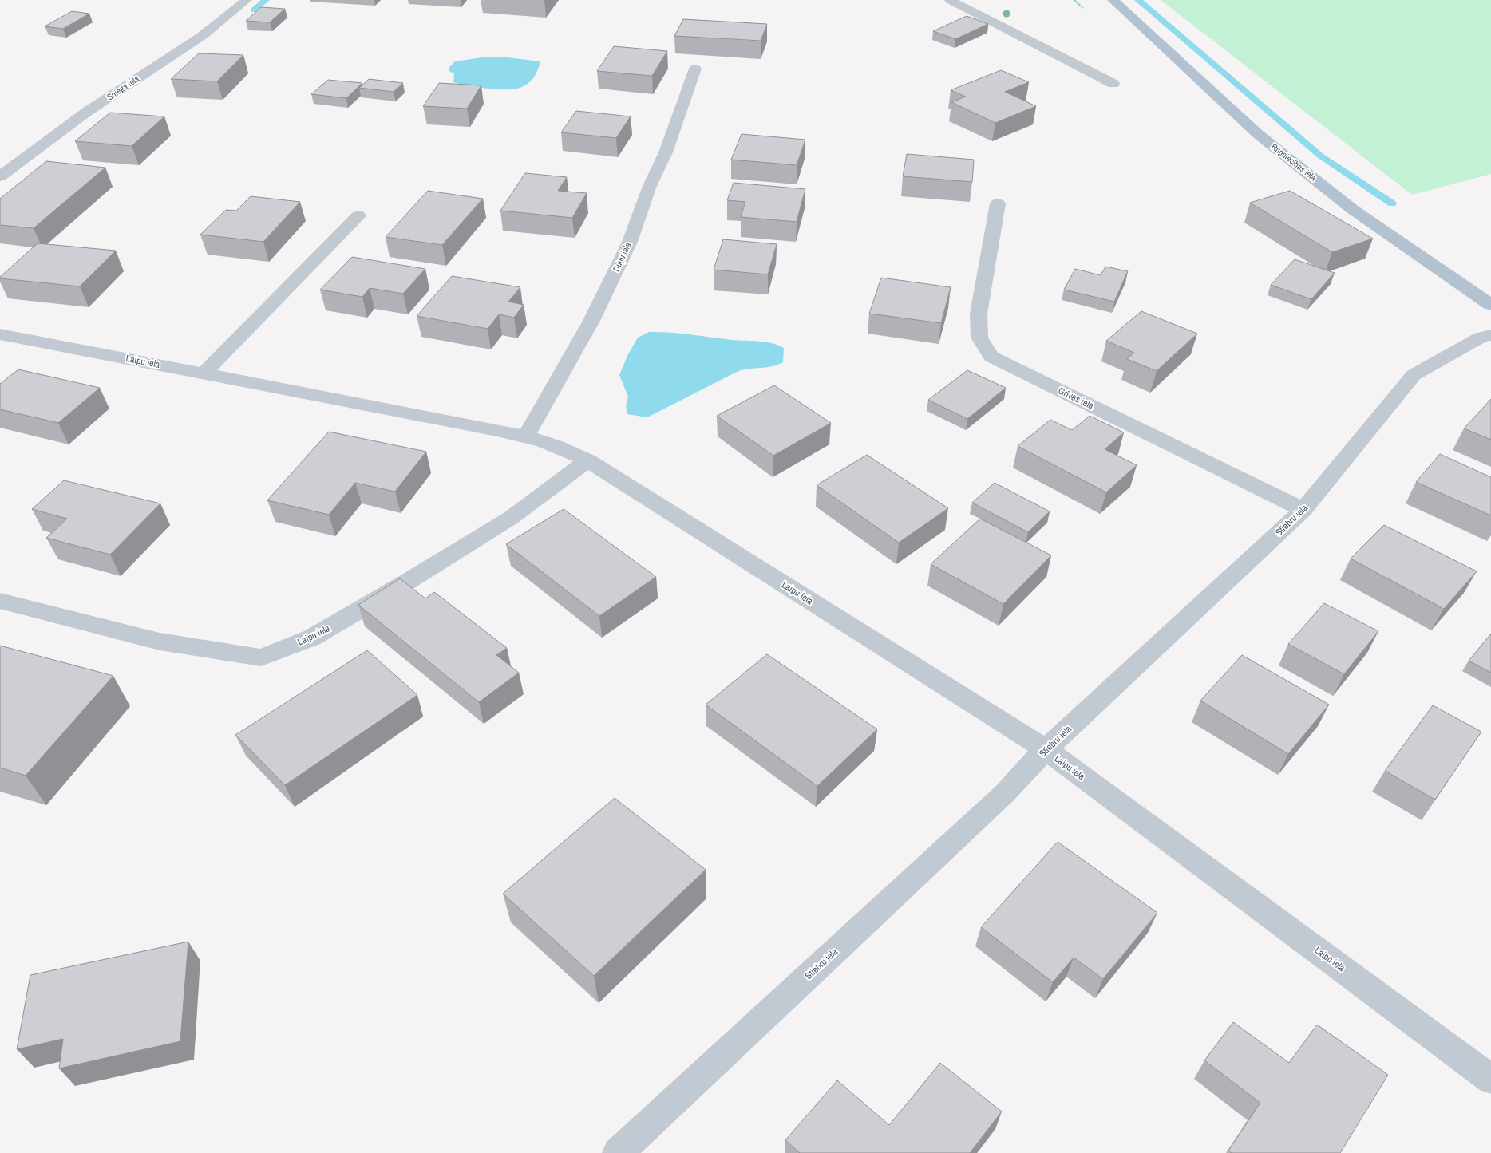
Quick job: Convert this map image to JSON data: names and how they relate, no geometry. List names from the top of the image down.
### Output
{
  "streets": {
    "main road": ["Rūpniecības iela"],
    "street": [
      "Sniega iela",
      "Dūņu iela",
      "Laipu iela",
      "Grīvas iela",
      "Stiebru iela"
    ]
  },
  "crossings": [
    ["Dūņu iela", "Laipu iela"],
    ["Laipu iela", "Stiebru iela"],
    ["Grīvas iela", "Stiebru iela"]
  ]
}
